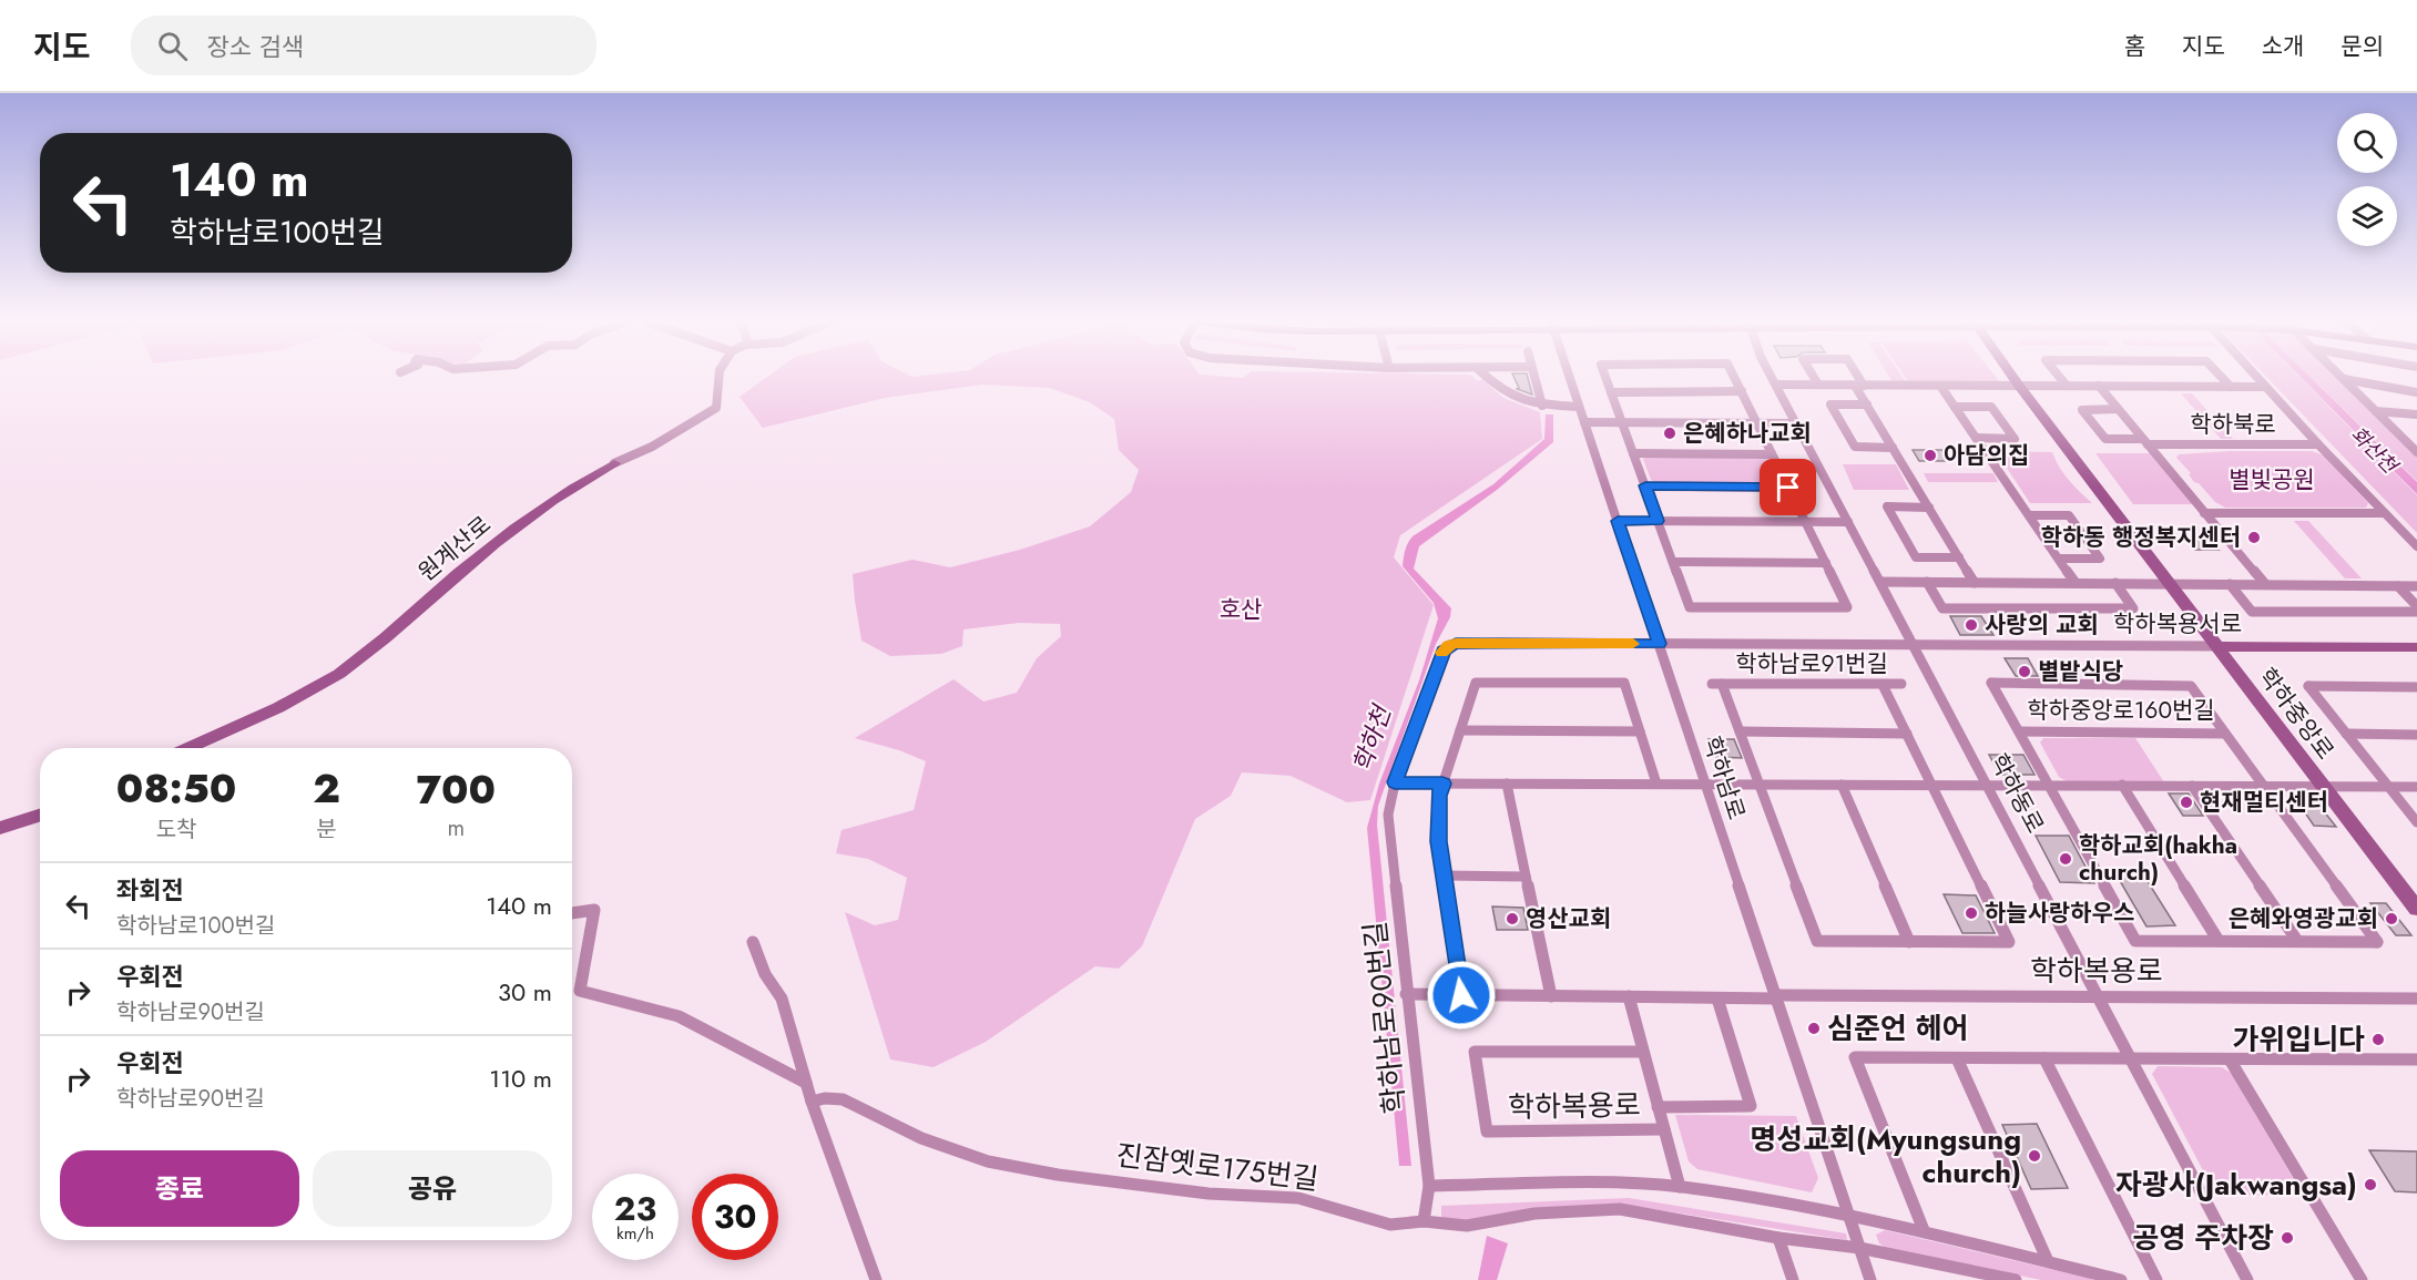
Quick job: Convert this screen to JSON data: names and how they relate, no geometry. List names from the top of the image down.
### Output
{
  "streets": {
    "street": [
      "학하북로",
      "원계산로",
      "학하복용서로",
      "학하남로91번길",
      "학하중앙로160번길",
      "학하중앙로",
      "학하남로",
      "학하동로",
      "학하복용로",
      "학하남로90번길",
      "진잠옛로175번길"
    ]
  },
  "crossings": [
    ["학하복용서로", "학하중앙로"],
    ["학하복용서로", "학하남로"],
    ["학하복용서로", "학하동로"],
    ["학하복용서로", "학하남로90번길"],
    ["학하남로", "학하복용로"],
    ["학하남로", "학하남로90번길"],
    ["학하남로", "진잠옛로175번길"],
    ["학하동로", "학하복용로"],
    ["학하복용로", "학하남로90번길"],
    ["학하남로90번길", "진잠옛로175번길"]
  ],
  "water": ["화산천", "학하천"],
  "parks": ["별빛공원", "호산"],
  "places": [
    "은혜하나교회",
    "아담의집",
    "학하동 행정복지센터",
    "사랑의 교회",
    "별밭식당",
    "현재멀티센터",
    "학하교회(hakha church)",
    "하늘사랑하우스",
    "영산교회",
    "은혜와영광교회",
    "심준언 헤어",
    "가위입니다",
    "명성교회(Myungsung church)",
    "자광사(Jakwangsa)",
    "공영 주차장"
  ],
  "page": {
    "header": "지도",
    "search": "장소 검색",
    "nav": [
      "홈",
      "지도",
      "소개",
      "문의"
    ],
    "turn": ["140 m", "학하남로100번길"],
    "eta": [
      "08:50",
      "도착",
      "2",
      "분",
      "700",
      "m"
    ],
    "list": [
      {
        "name": "좌회전",
        "note": "학하남로100번길",
        "value": "140 m"
      },
      {
        "name": "우회전",
        "note": "학하남로90번길",
        "value": "30 m"
      },
      {
        "name": "우회전",
        "note": "학하남로90번길",
        "value": "110 m"
      }
    ],
    "buttons": ["종료", "공유"],
    "speed": "23 km/h",
    "limit": "30"
  }
}
